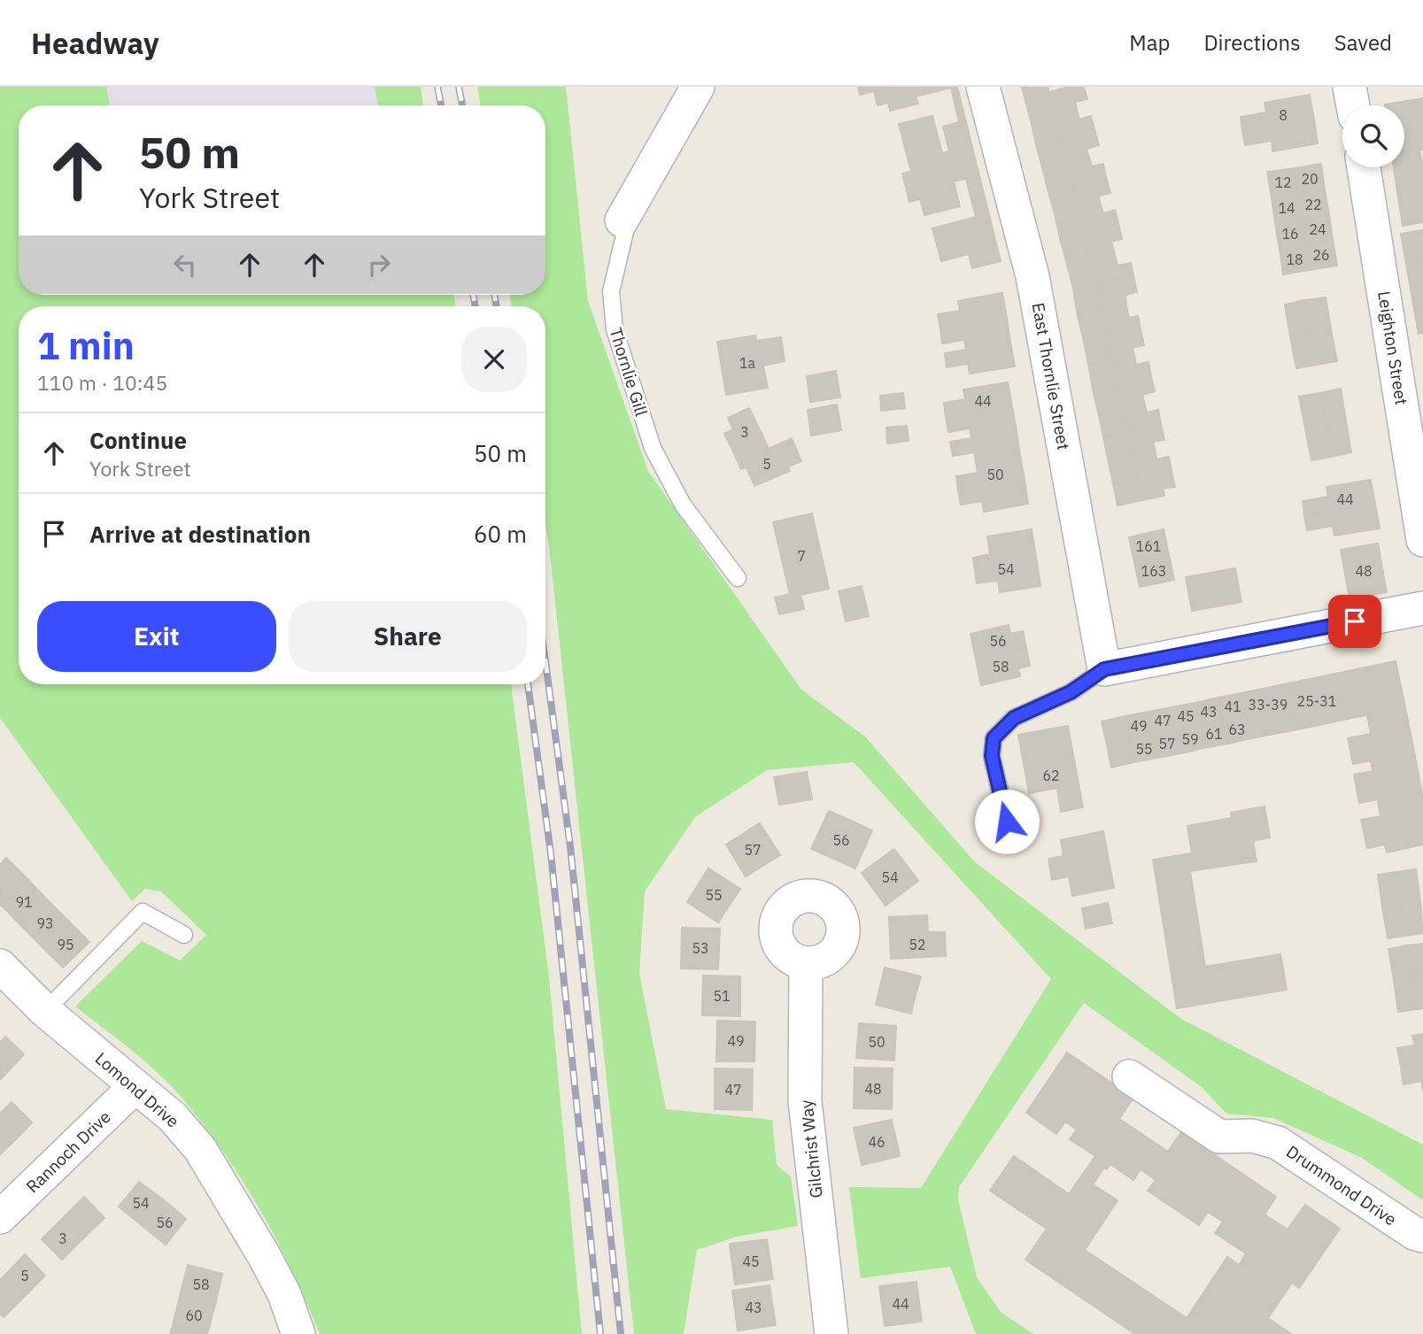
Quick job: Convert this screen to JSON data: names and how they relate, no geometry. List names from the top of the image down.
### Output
{
  "streets": {
    "street": [
      "Leighton Street",
      "Thornlie Gill",
      "East Thornlie Street",
      "Lomond Drive",
      "Gilchrist Way",
      "Rannoch Drive",
      "Drummond Drive"
    ]
  },
  "crossings": [
    ["Lomond Drive", "Rannoch Drive"]
  ],
  "house_numbers": [
    "8",
    "20",
    "12",
    "22",
    "14",
    "24",
    "16",
    "26",
    "18",
    "1a",
    "44",
    "3",
    "5",
    "50",
    "44",
    "161",
    "7",
    "54",
    "163",
    "48",
    "56",
    "58",
    "25-31",
    "33-39",
    "41",
    "43",
    "45",
    "47",
    "49",
    "63",
    "61",
    "59",
    "57",
    "55",
    "62",
    "56",
    "57",
    "54",
    "55",
    "91",
    "93",
    "95",
    "52",
    "53",
    "51",
    "49",
    "50",
    "48",
    "47",
    "46",
    "54",
    "56",
    "3",
    "45",
    "5",
    "58",
    "44",
    "43",
    "60"
  ],
  "page": {
    "header": "Headway",
    "nav": ["Map", "Directions", "Saved"],
    "turn": ["50 m", "York Street"],
    "heading": ["1 min", "110 m · 10:45"],
    "list": [
      {
        "name": "Continue",
        "note": "York Street",
        "value": "50 m"
      },
      {
        "name": "Arrive at destination",
        "value": "60 m"
      }
    ],
    "buttons": ["Exit", "Share"]
  }
}
